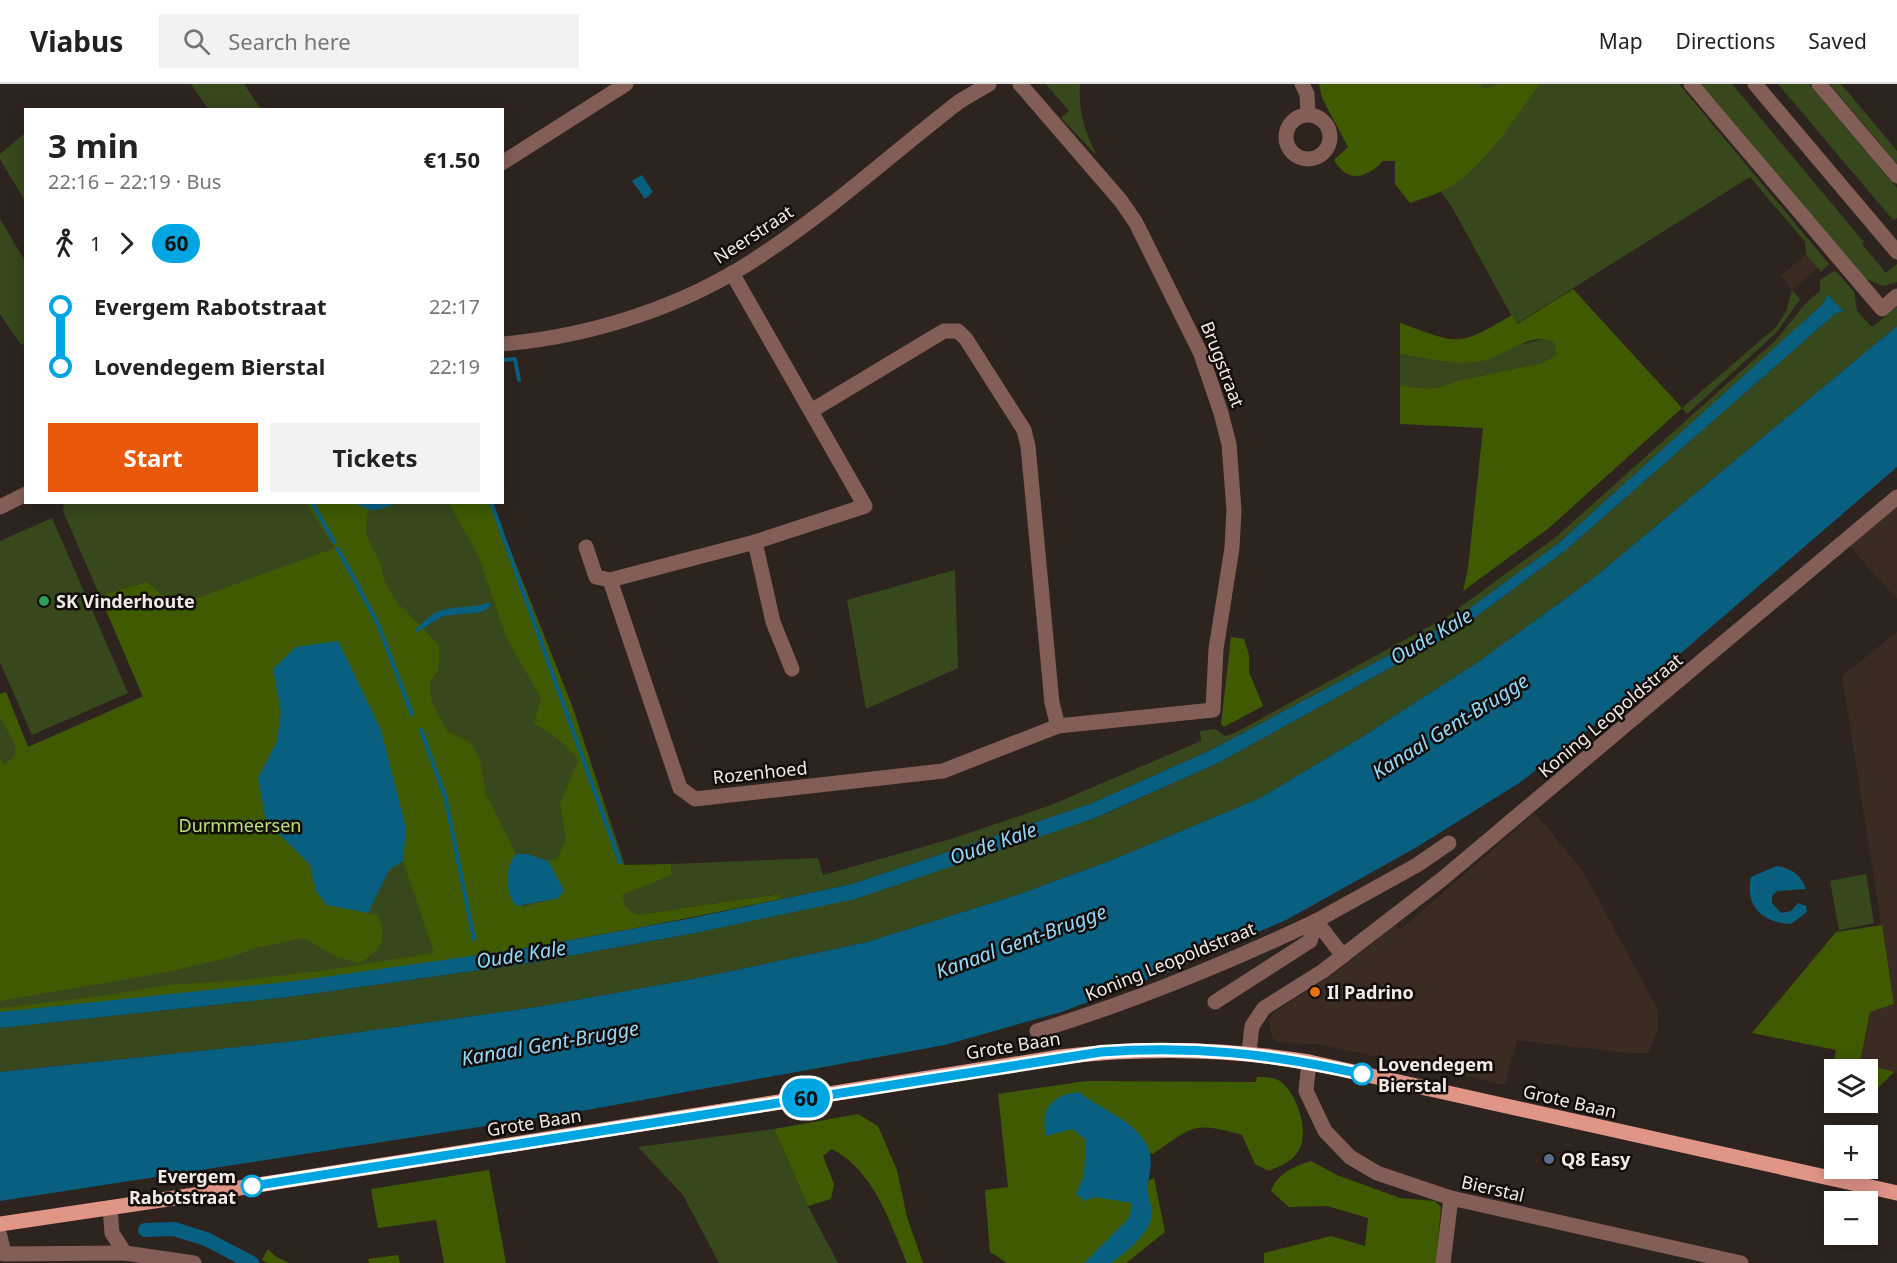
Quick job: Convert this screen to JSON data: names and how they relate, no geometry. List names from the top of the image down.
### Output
{
  "streets": {
    "main road": ["Grote Baan"],
    "street": [
      "Neerstraat",
      "Brugstraat",
      "Koning Leopoldstraat",
      "Rozenhoed",
      "Bierstal"
    ]
  },
  "crossings": [
    ["Brugstraat", "Rozenhoed"],
    ["Koning Leopoldstraat", "Grote Baan"],
    ["Grote Baan", "Bierstal"]
  ],
  "water": ["Oude Kale", "Kanaal Gent-Brugge"],
  "parks": ["Durmmeersen"],
  "places": [
    "SK Vinderhoute",
    "Il Padrino",
    "Lovendegem Bierstal",
    "Q8 Easy",
    "Evergem Rabotstraat"
  ],
  "lines": ["bus line 60"],
  "page": {
    "header": "Viabus",
    "search": "Search here",
    "nav": ["Map", "Directions", "Saved"],
    "on_map": "60",
    "heading": ["3 min", "22:16 – 22:19 · Bus", "€1.50"],
    "legs": ["1", "60"],
    "list": [
      {
        "name": "Evergem Rabotstraat",
        "value": "22:17"
      },
      {
        "name": "Lovendegem Bierstal",
        "value": "22:19"
      }
    ],
    "buttons": ["Start", "Tickets"],
    "map_buttons": ["+", "−"]
  }
}
